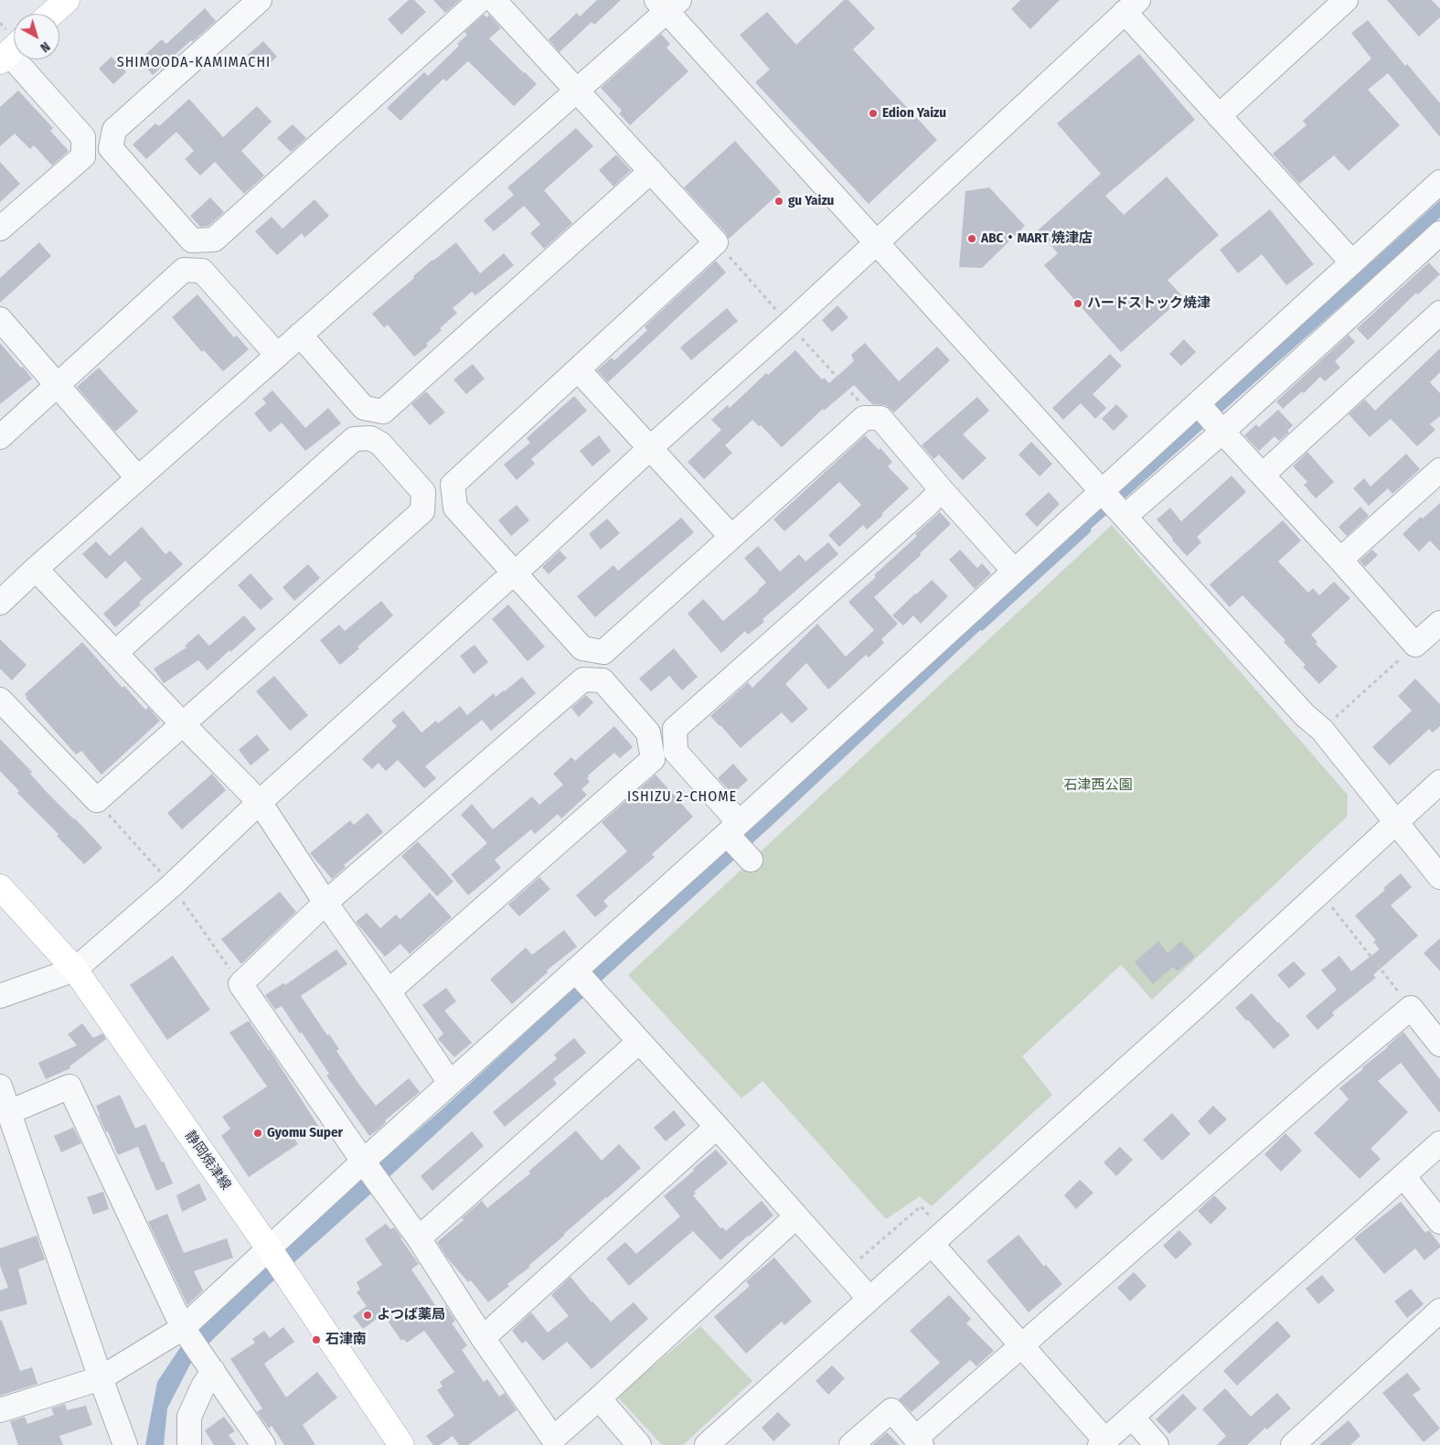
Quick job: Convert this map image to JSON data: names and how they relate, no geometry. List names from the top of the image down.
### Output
{
  "streets": {
    "main road": ["静岡焼津線"]
  },
  "districts": ["SHIMOODA-KAMIMACHI", "ISHIZU 2-CHOME"],
  "parks": ["石津西公園"],
  "places": [
    "Edion Yaizu",
    "gu Yaizu",
    "ABC・MART 焼津店",
    "ハードストック焼津",
    "Gyomu Super",
    "よつば薬局",
    "石津南"
  ],
  "north": "bottom right"
}
